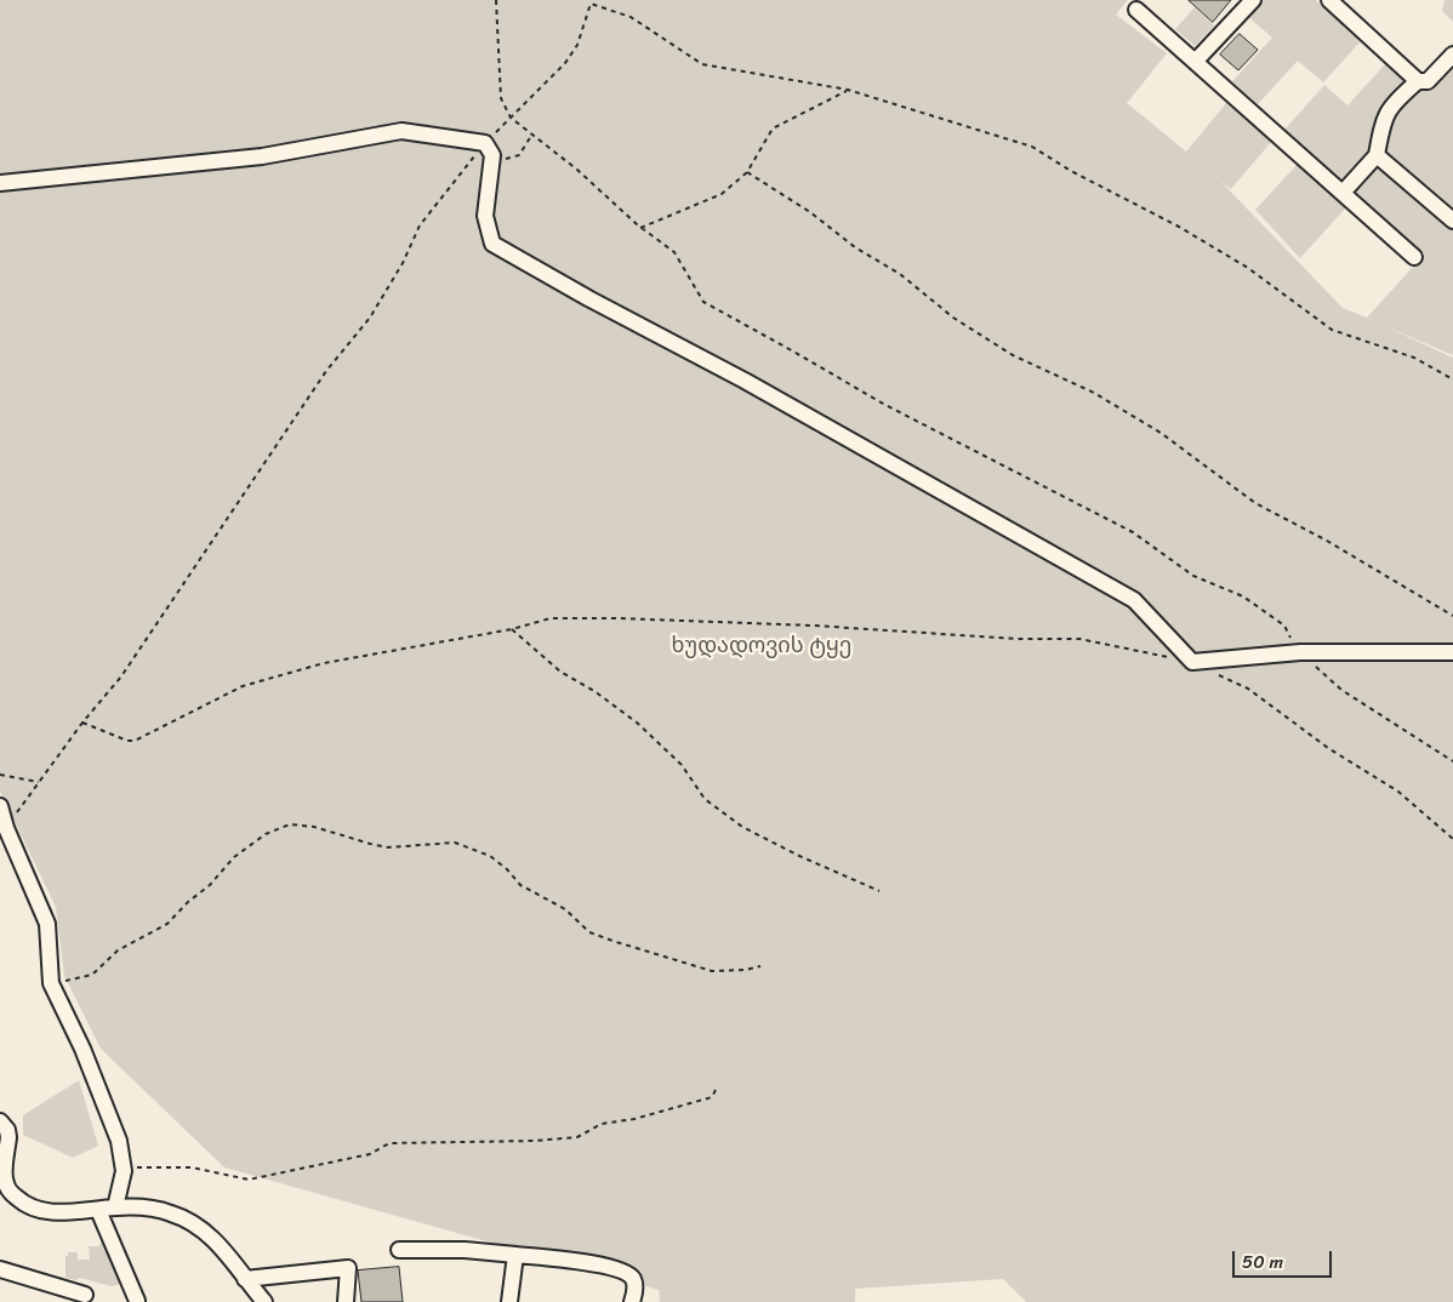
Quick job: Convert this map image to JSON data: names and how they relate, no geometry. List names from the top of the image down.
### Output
{
  "parks": ["ხუდადოვის ტყე"],
  "scale_bar": "50 m"
}
